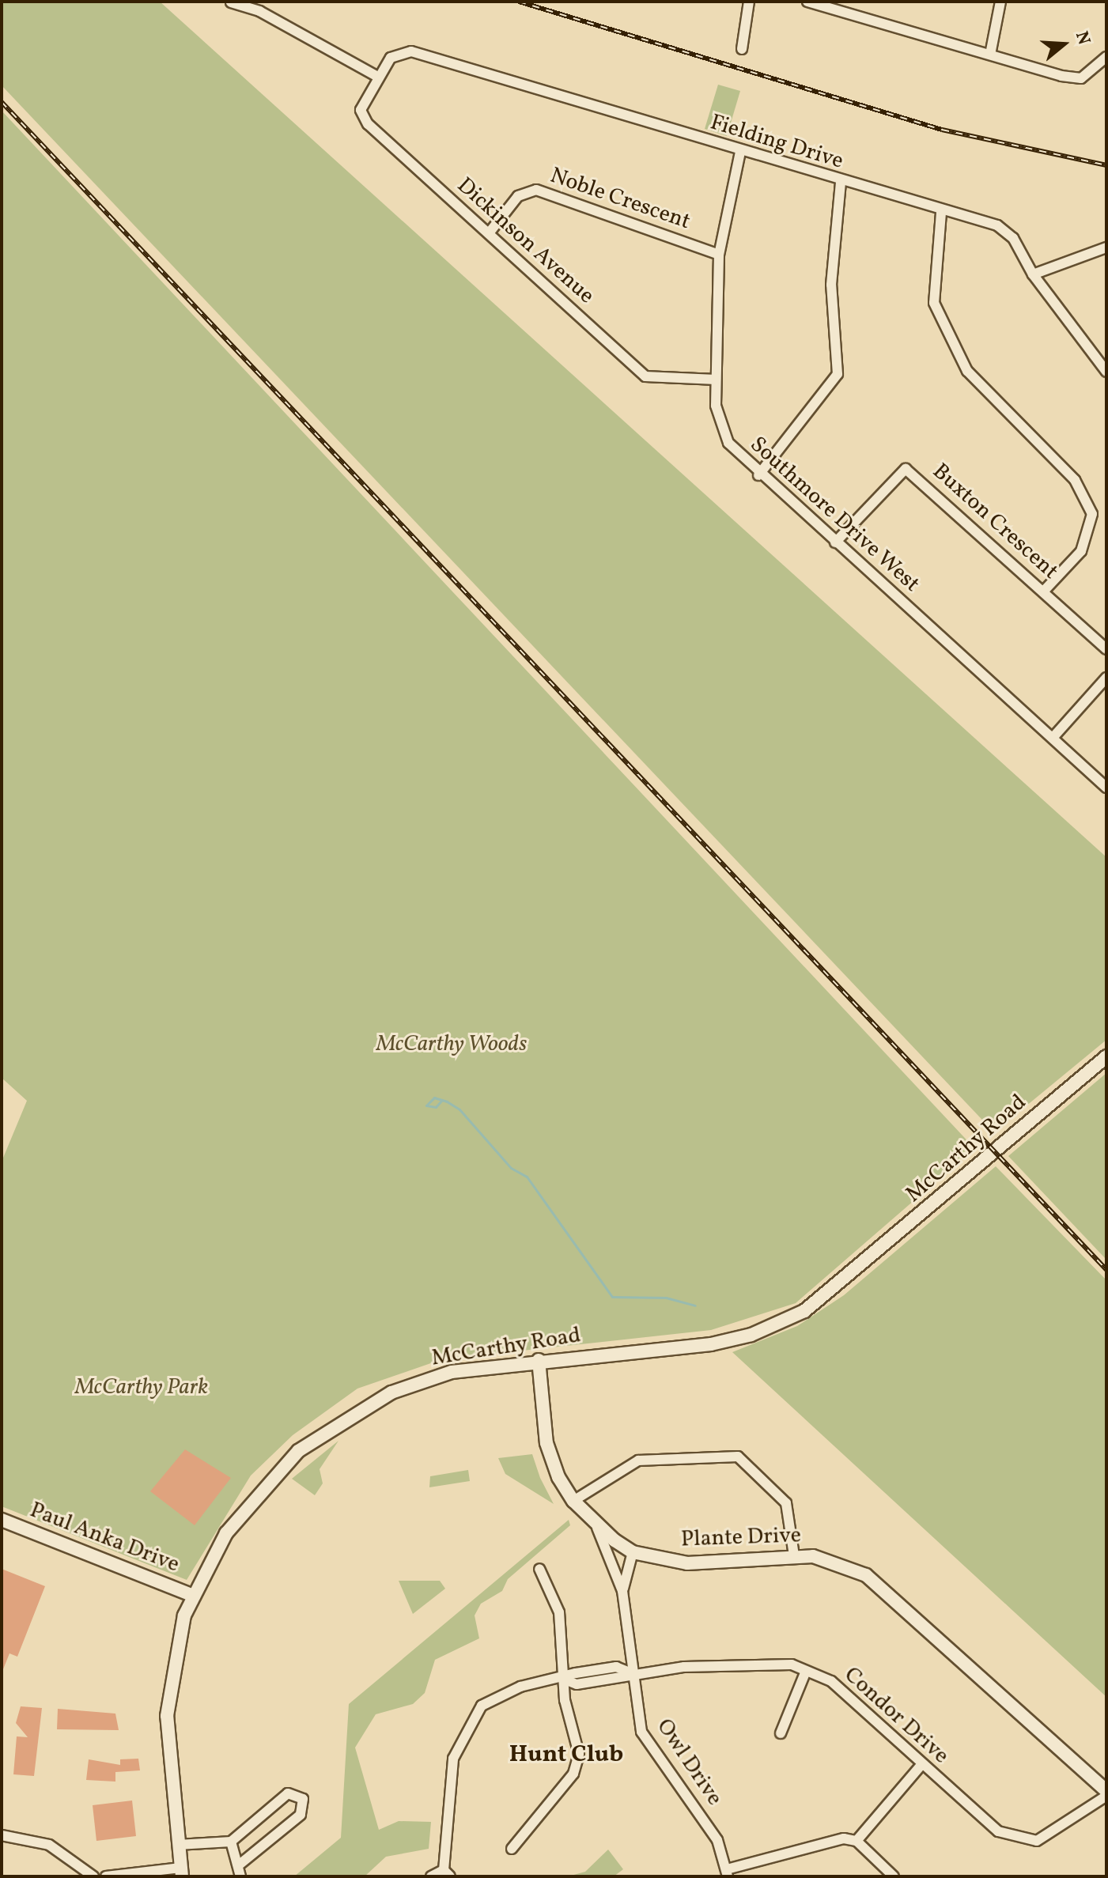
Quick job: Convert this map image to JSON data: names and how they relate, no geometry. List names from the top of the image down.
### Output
{
  "streets": {
    "street": [
      "Fielding Drive",
      "Noble Crescent",
      "Dickinson Avenue",
      "Southmore Drive West",
      "Buxton Crescent",
      "McCarthy Road",
      "Paul Anka Drive",
      "Plante Drive",
      "Condor Drive",
      "Owl Drive"
    ]
  },
  "crossings": [
    ["Fielding Drive", "Dickinson Avenue"],
    ["Fielding Drive", "Southmore Drive West"],
    ["Noble Crescent", "Dickinson Avenue"],
    ["Noble Crescent", "Southmore Drive West"],
    ["Dickinson Avenue", "Southmore Drive West"],
    ["Southmore Drive West", "Buxton Crescent"],
    ["McCarthy Road", "Paul Anka Drive"],
    ["McCarthy Road", "Plante Drive"],
    ["Plante Drive", "Condor Drive"],
    ["Plante Drive", "Owl Drive"],
    ["Condor Drive", "Owl Drive"]
  ],
  "districts": ["Hunt Club"],
  "parks": ["McCarthy Woods", "McCarthy Park"],
  "north": "right"
}
